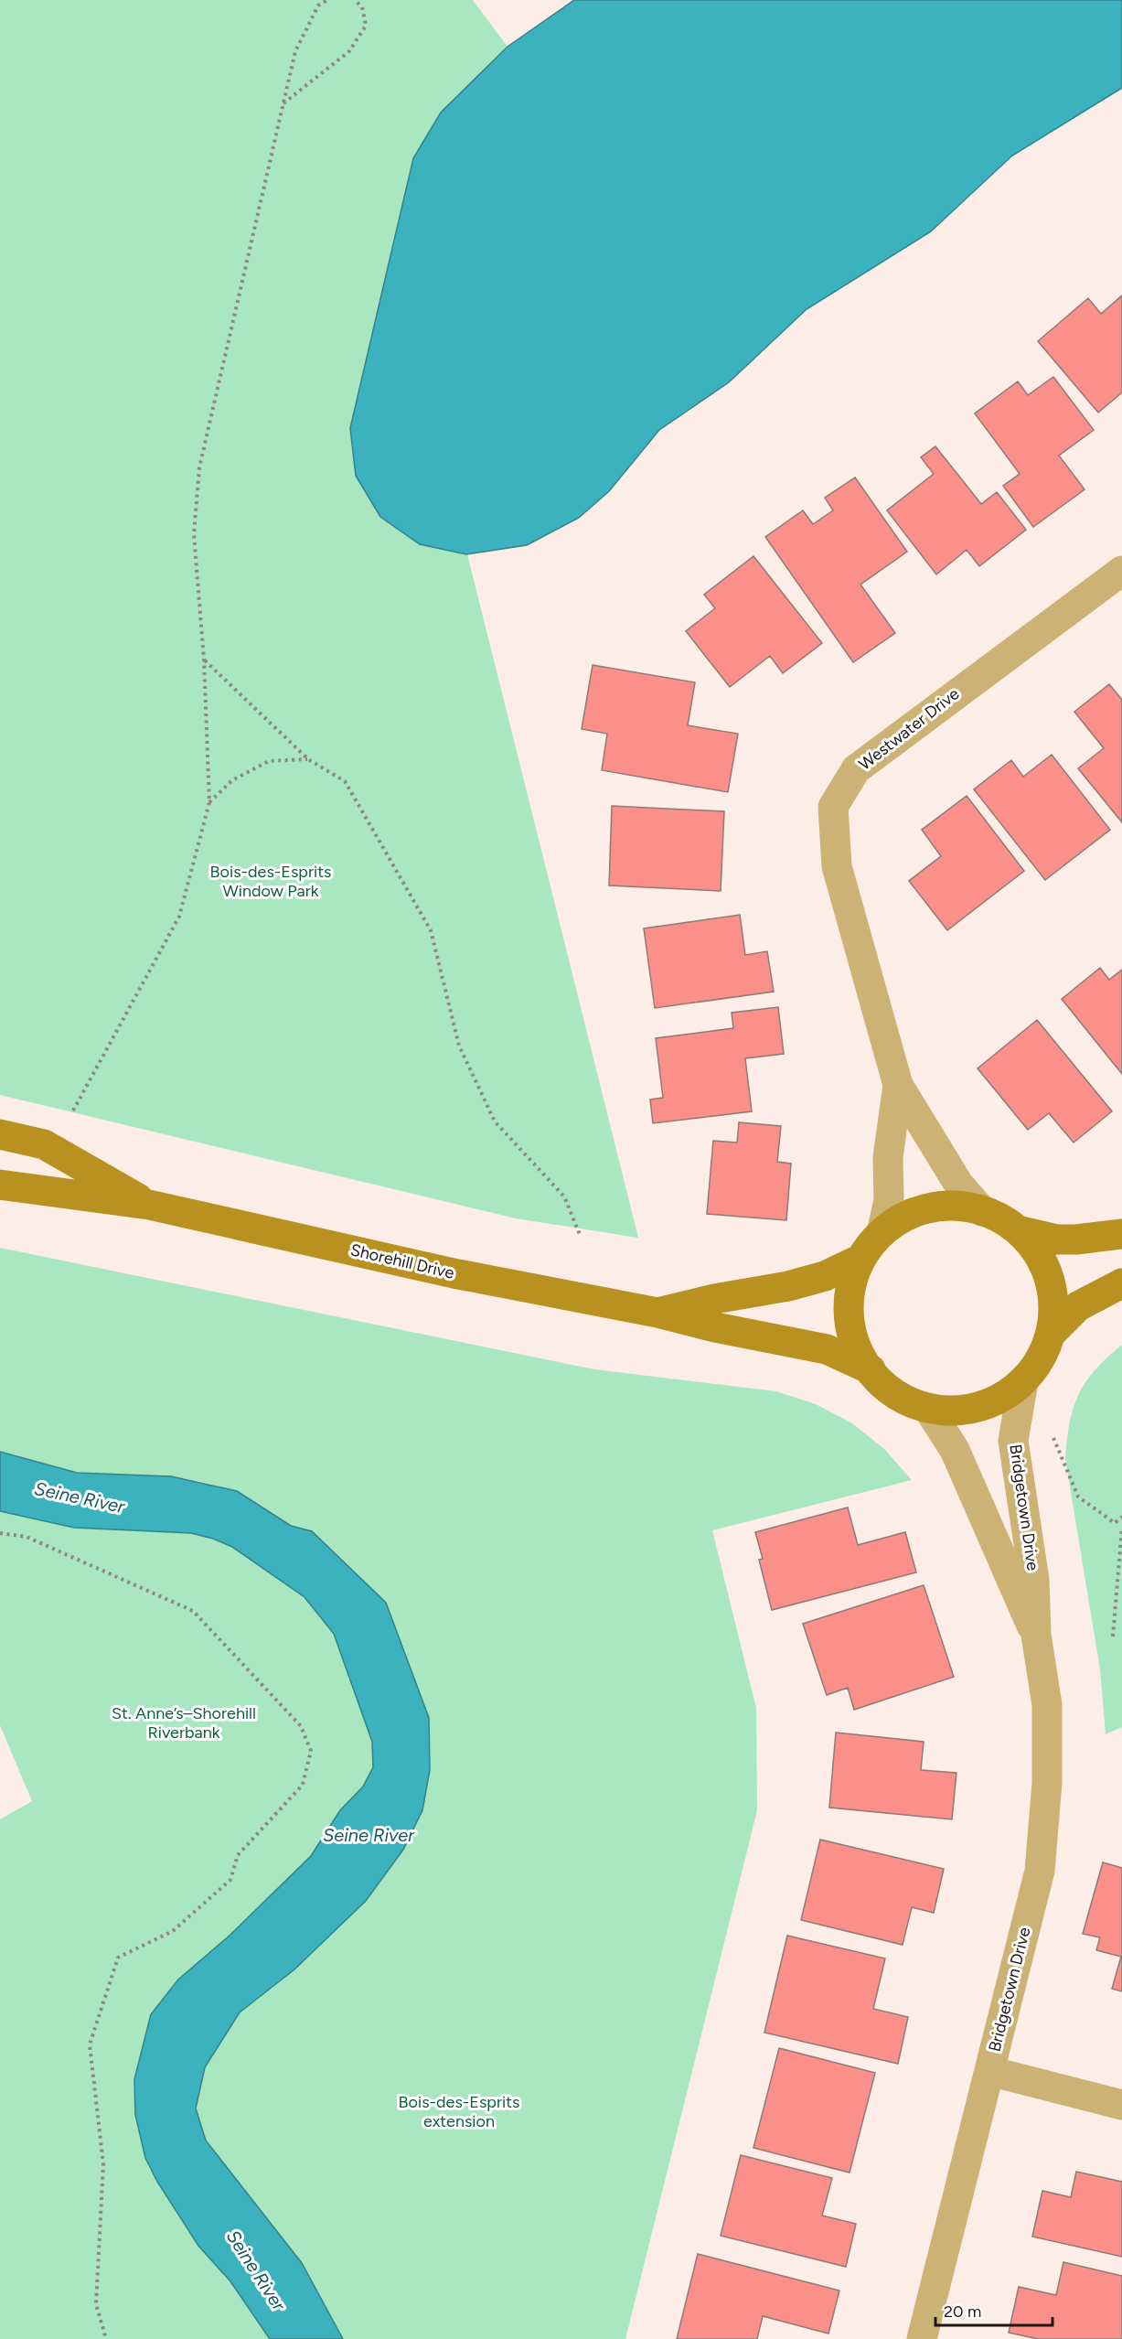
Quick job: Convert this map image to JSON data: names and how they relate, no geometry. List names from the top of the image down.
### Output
{
  "streets": {
    "street": ["Westwater Drive", "Shorehill Drive", "Bridgetown Drive"]
  },
  "water": ["Seine River"],
  "parks": ["Bois-des-Esprits Window Park", "St. Anne’s–Shorehill Riverbank", "Bois-des-Esprits extension"],
  "scale_bar": "20 m"
}
